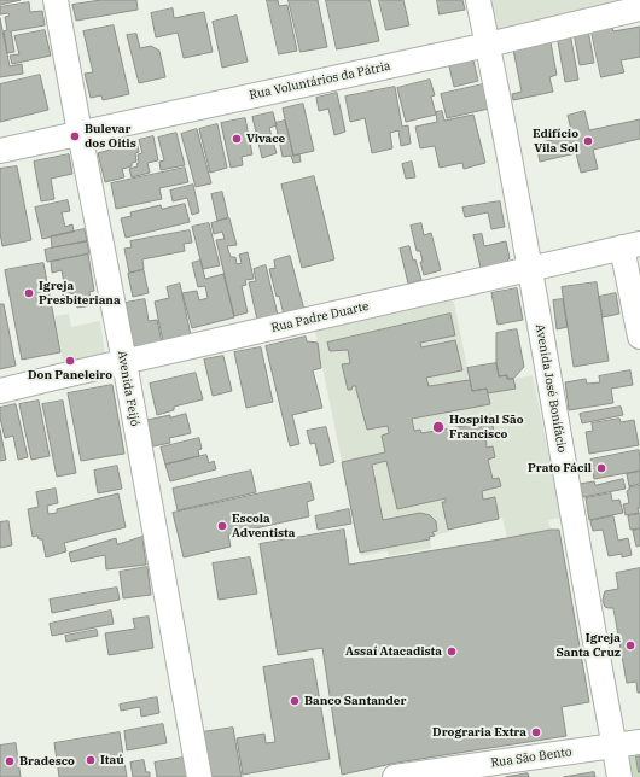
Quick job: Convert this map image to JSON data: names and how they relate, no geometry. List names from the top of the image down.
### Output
{
  "streets": {
    "street": [
      "Rua Voluntários da Pátria",
      "Rua Padre Duarte",
      "Avenida Feijó",
      "Avenida José Bonifácio",
      "Rua São Bento"
    ]
  },
  "crossings": [
    ["Rua Voluntários da Pátria", "Avenida Feijó"],
    ["Rua Voluntários da Pátria", "Avenida José Bonifácio"],
    ["Rua Padre Duarte", "Avenida Feijó"],
    ["Rua Padre Duarte", "Avenida José Bonifácio"],
    ["Avenida José Bonifácio", "Rua São Bento"]
  ],
  "places": [
    "Bulevar dos Oitis",
    "Vivace",
    "Edifício Vila Sol",
    "Igreja Presbiteriana",
    "Don Paneleiro",
    "Hospital São Francisco",
    "Prato Fácil",
    "Escola Adventista",
    "Igreja Santa Cruz",
    "Assaí Atacadista",
    "Banco Santander",
    "Drograria Extra",
    "Itaú",
    "Bradesco"
  ]
}
